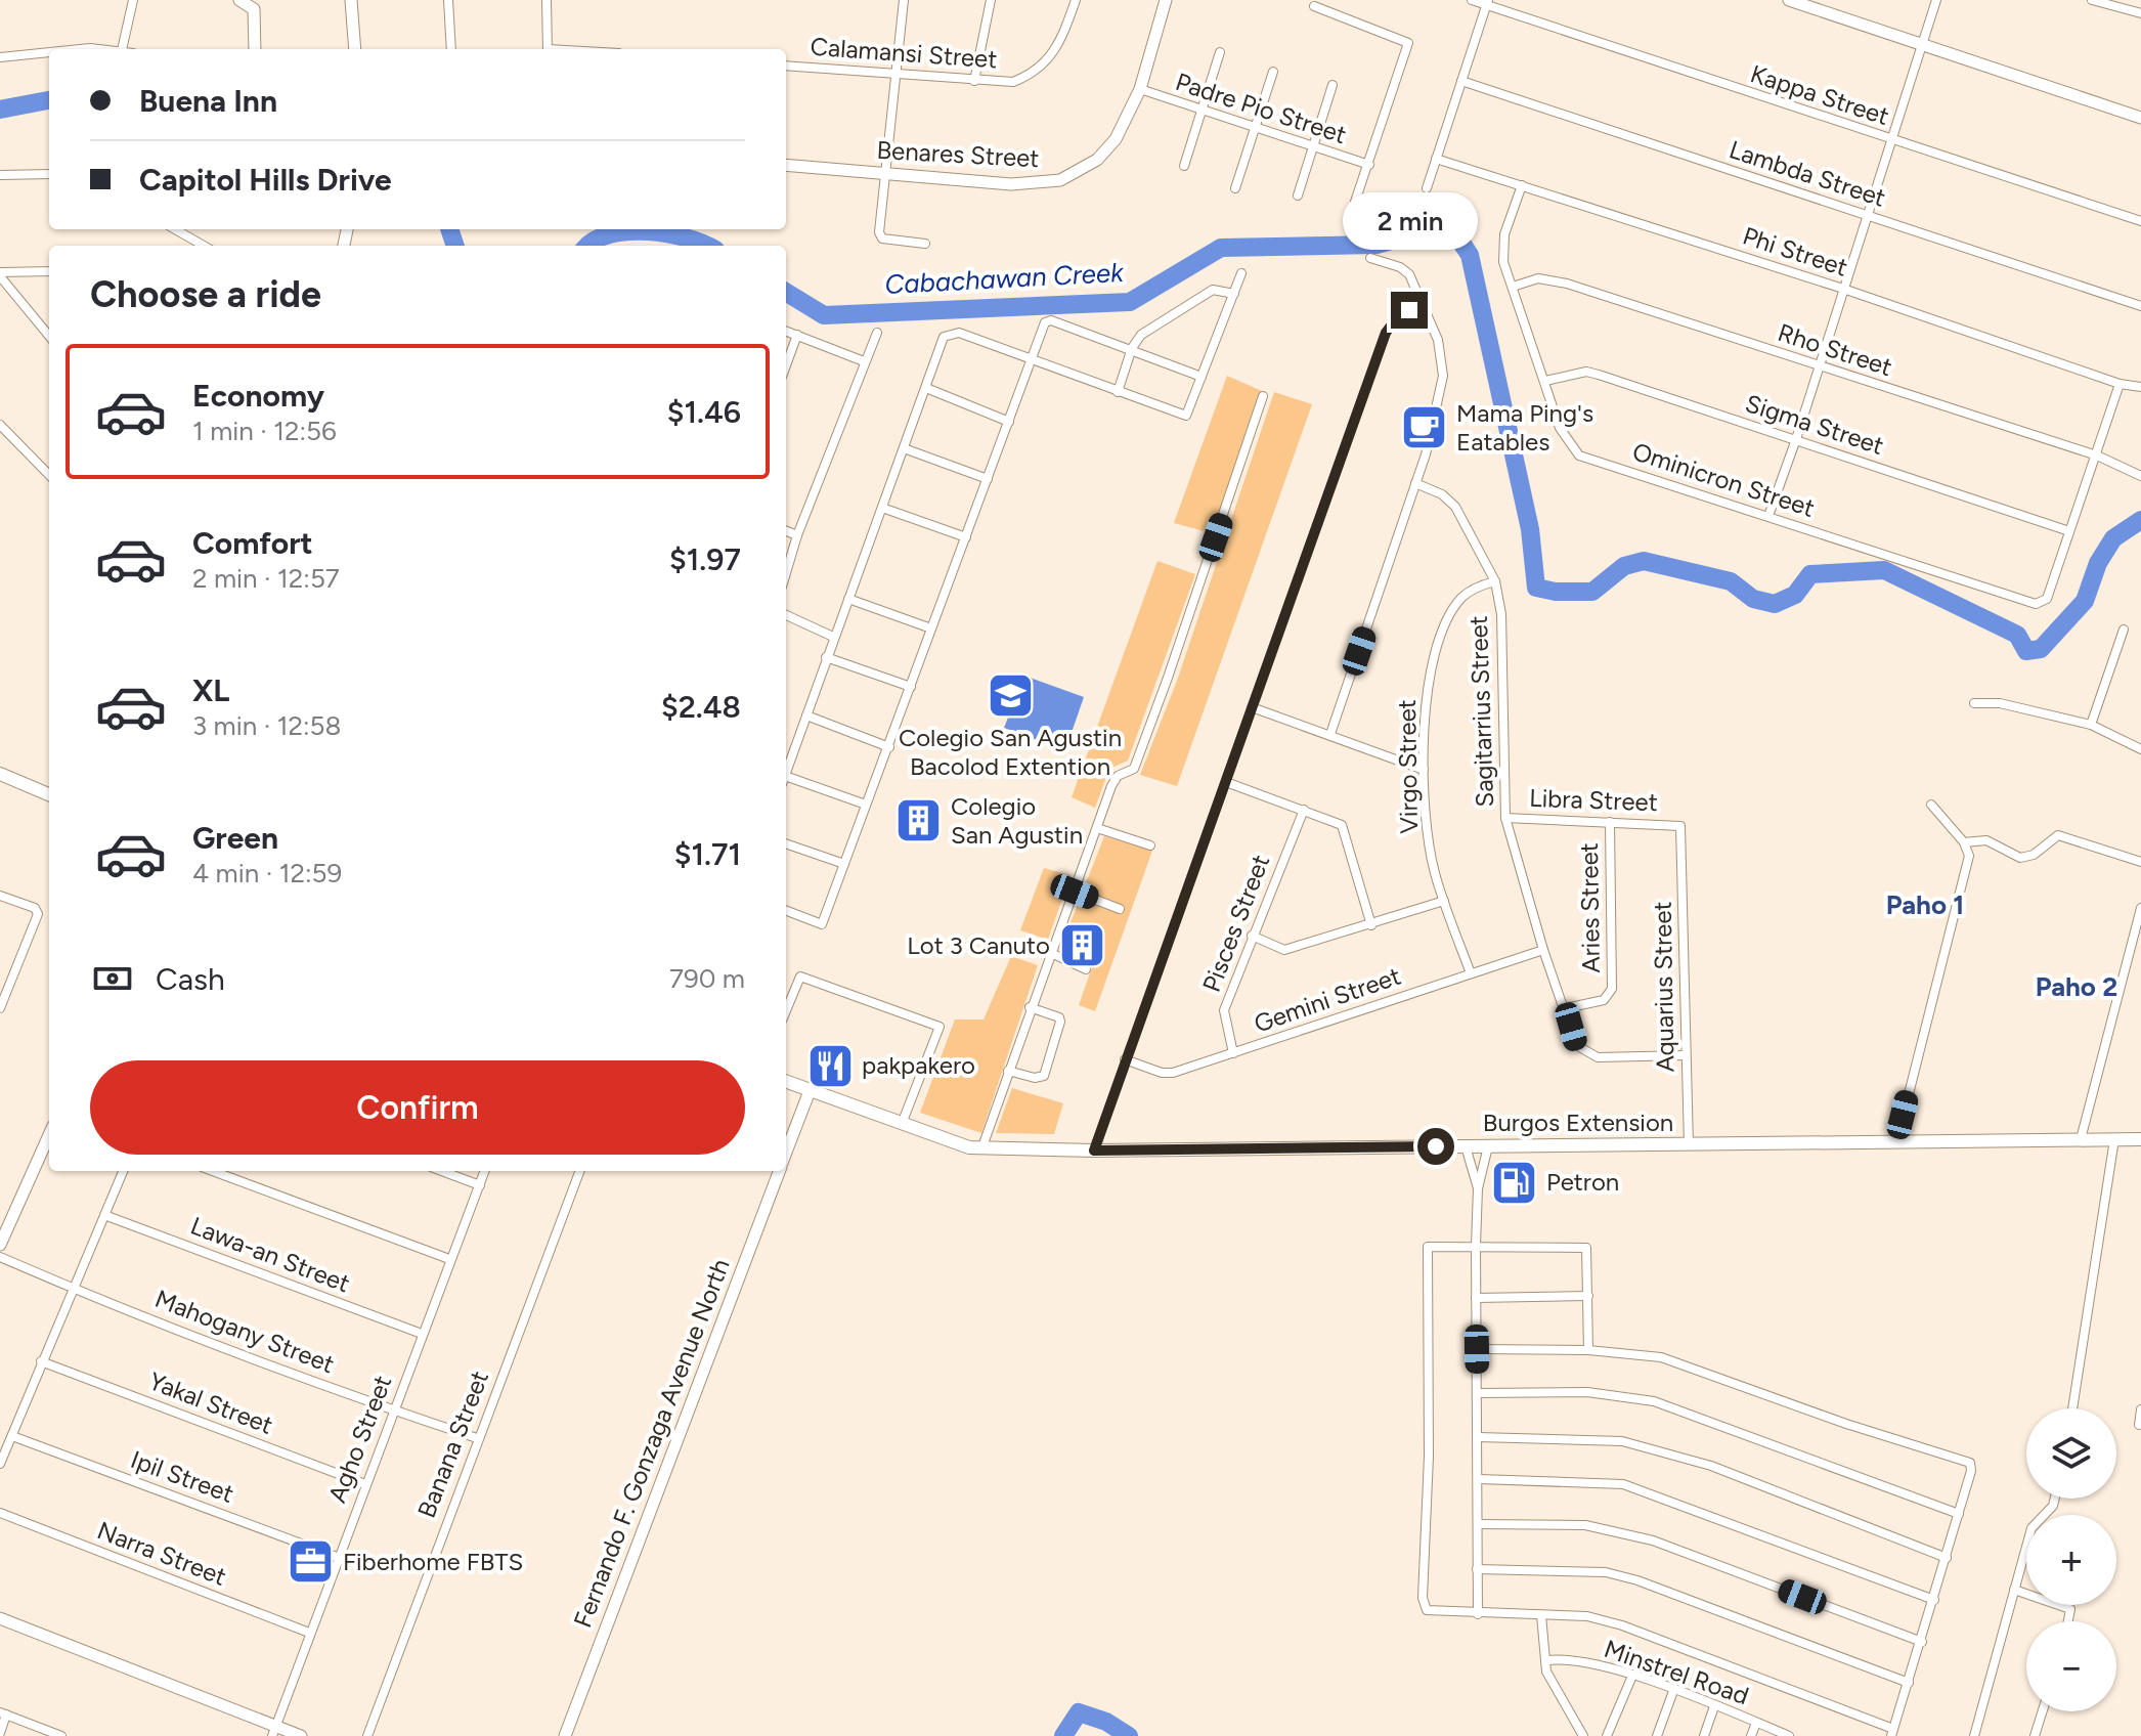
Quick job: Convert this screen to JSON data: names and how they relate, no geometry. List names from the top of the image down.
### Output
{
  "streets": {
    "main road": ["Burgos Extension"],
    "street": [
      "Calamansi Street",
      "Kappa Street",
      "Padre Pio Street",
      "Benares Street",
      "Lambda Street",
      "Phi Street",
      "Rho Street",
      "Sigma Street",
      "Ominicron Street",
      "Sagitarrius Street",
      "Virgo Street",
      "Libra Street",
      "Aries Street",
      "Pisces Street",
      "Aquarius Street",
      "Gemini Street",
      "Lawa-an Street",
      "Mahogany Street",
      "Yakal Street",
      "Agho Street",
      "Fernando F. Gonzaga Avenue North",
      "Banana Street",
      "Ipil Street",
      "Narra Street",
      "Minstrel Road"
    ]
  },
  "crossings": [
    ["Padre Pio Street", "Benares Street"],
    ["Phi Street", "Ominicron Street"],
    ["Rho Street", "Ominicron Street"],
    ["Sigma Street", "Ominicron Street"],
    ["Sagitarrius Street", "Virgo Street"],
    ["Sagitarrius Street", "Libra Street"],
    ["Sagitarrius Street", "Aries Street"],
    ["Sagitarrius Street", "Aquarius Street"],
    ["Sagitarrius Street", "Gemini Street"],
    ["Virgo Street", "Gemini Street"],
    ["Libra Street", "Aries Street"],
    ["Libra Street", "Aquarius Street"],
    ["Pisces Street", "Gemini Street"],
    ["Aquarius Street", "Burgos Extension"],
    ["Burgos Extension", "Fernando F. Gonzaga Avenue North"],
    ["Lawa-an Street", "Agho Street"],
    ["Mahogany Street", "Agho Street"],
    ["Mahogany Street", "Banana Street"],
    ["Yakal Street", "Agho Street"],
    ["Agho Street", "Ipil Street"],
    ["Agho Street", "Narra Street"]
  ],
  "districts": ["Paho 1", "Paho 2"],
  "water": ["Cabachawan Creek"],
  "places": {
    "cafe": ["Mama Ping's Eatables"],
    "school or university": ["Colegio San Agustin Bacolod Extention"],
    "building": ["Colegio San Agustin", "Lot 3 Canuto"],
    "restaurant": ["pakpakero"],
    "fuel station": ["Petron"],
    "office": ["Fiberhome FBTS"]
  },
  "page": {
    "banner": ["Buena Inn", "Capitol Hills Drive"],
    "bubble": "2 min",
    "heading": "Choose a ride",
    "list": [
      {
        "name": "Economy",
        "note": "1 min · 12:56",
        "value": "$1.46"
      },
      {
        "name": "Comfort",
        "note": "2 min · 12:57",
        "value": "$1.97"
      },
      {
        "name": "XL",
        "note": "3 min · 12:58",
        "value": "$2.48"
      },
      {
        "name": "Green",
        "note": "4 min · 12:59",
        "value": "$1.71"
      }
    ],
    "pay": ["Cash", "790 m"],
    "buttons": "Confirm",
    "map_buttons": ["+", "−"]
  }
}
